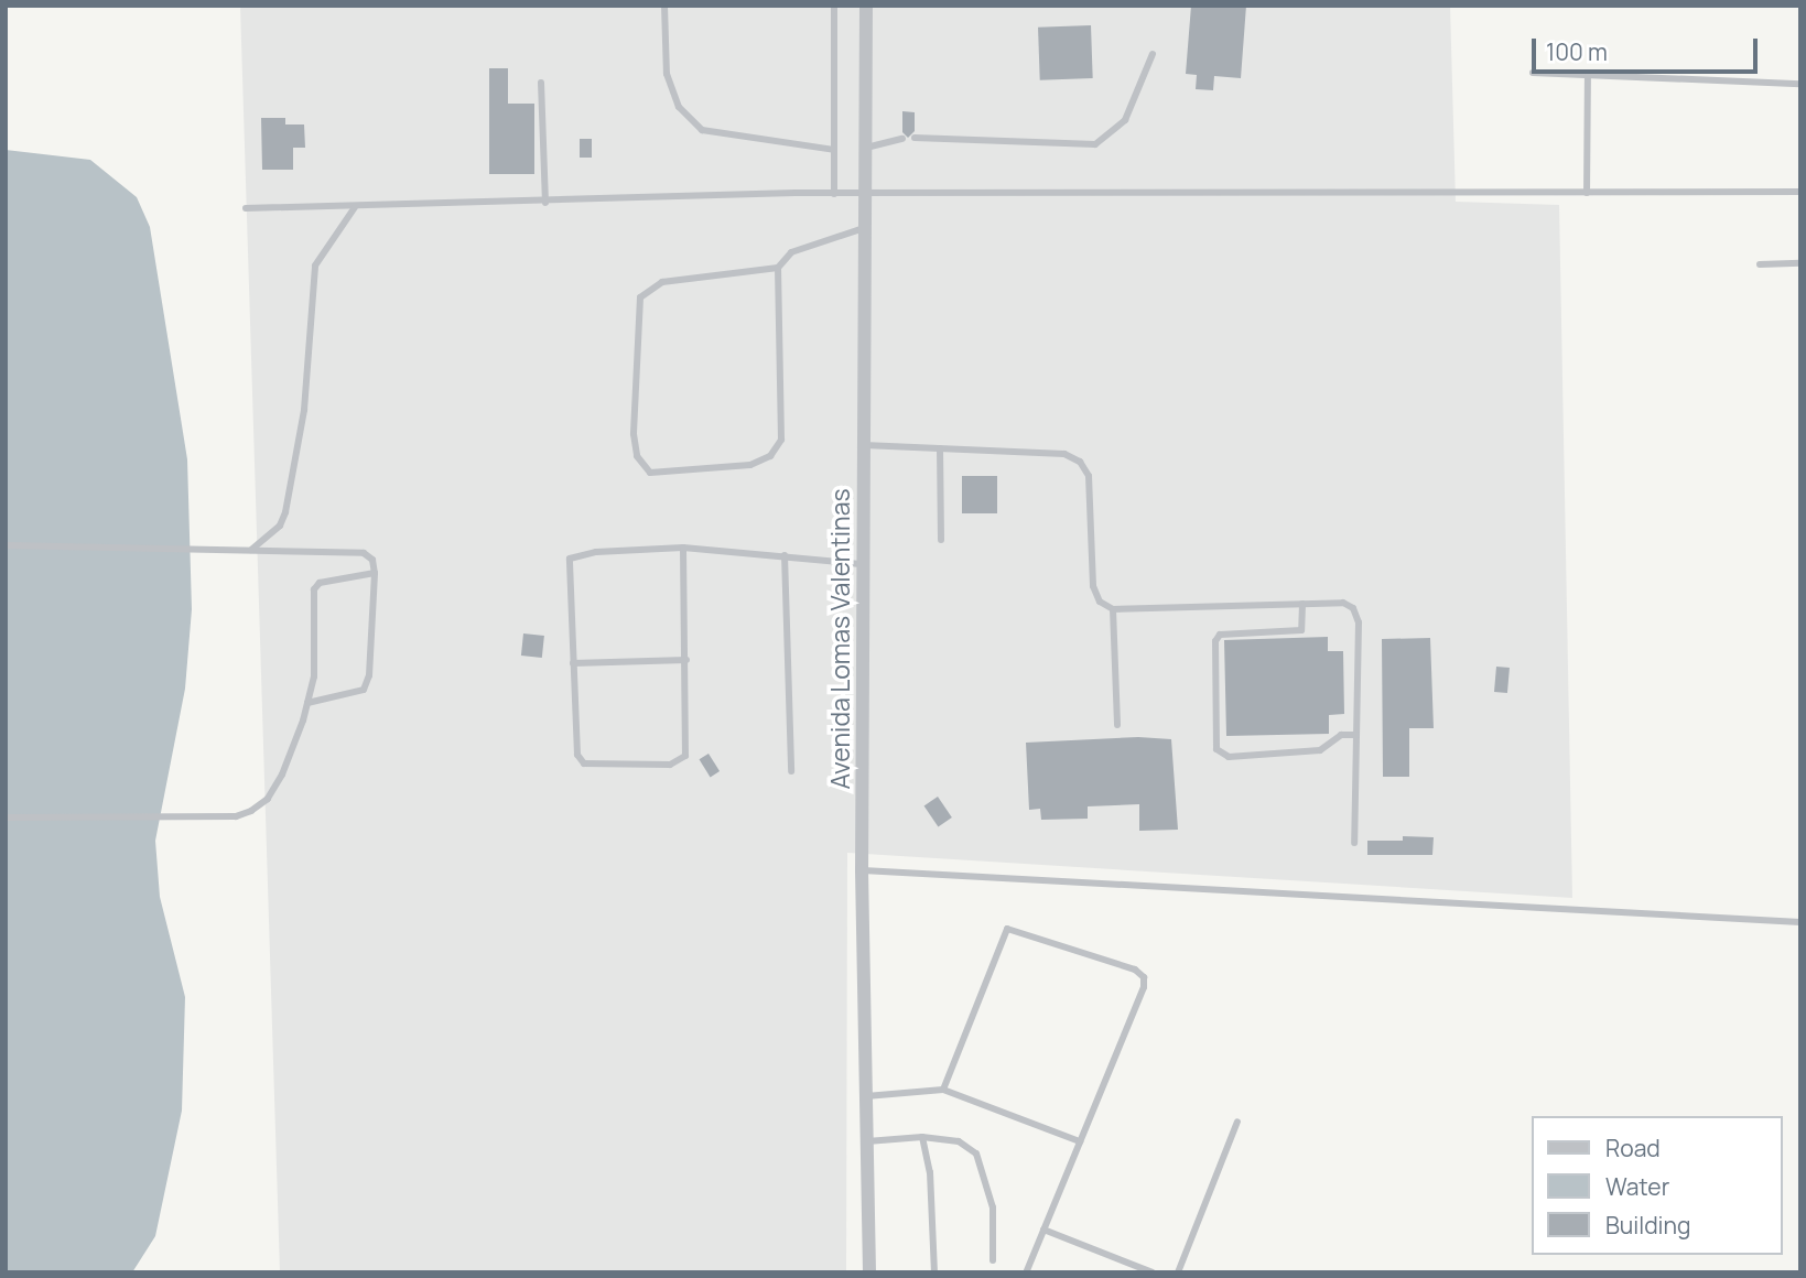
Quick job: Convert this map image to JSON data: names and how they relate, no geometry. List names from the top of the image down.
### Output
{
  "streets": {
    "street": ["Avenida Lomas Valentinas"]
  },
  "legend": ["Road", "Water", "Building"],
  "scale_bar": "100 m"
}
